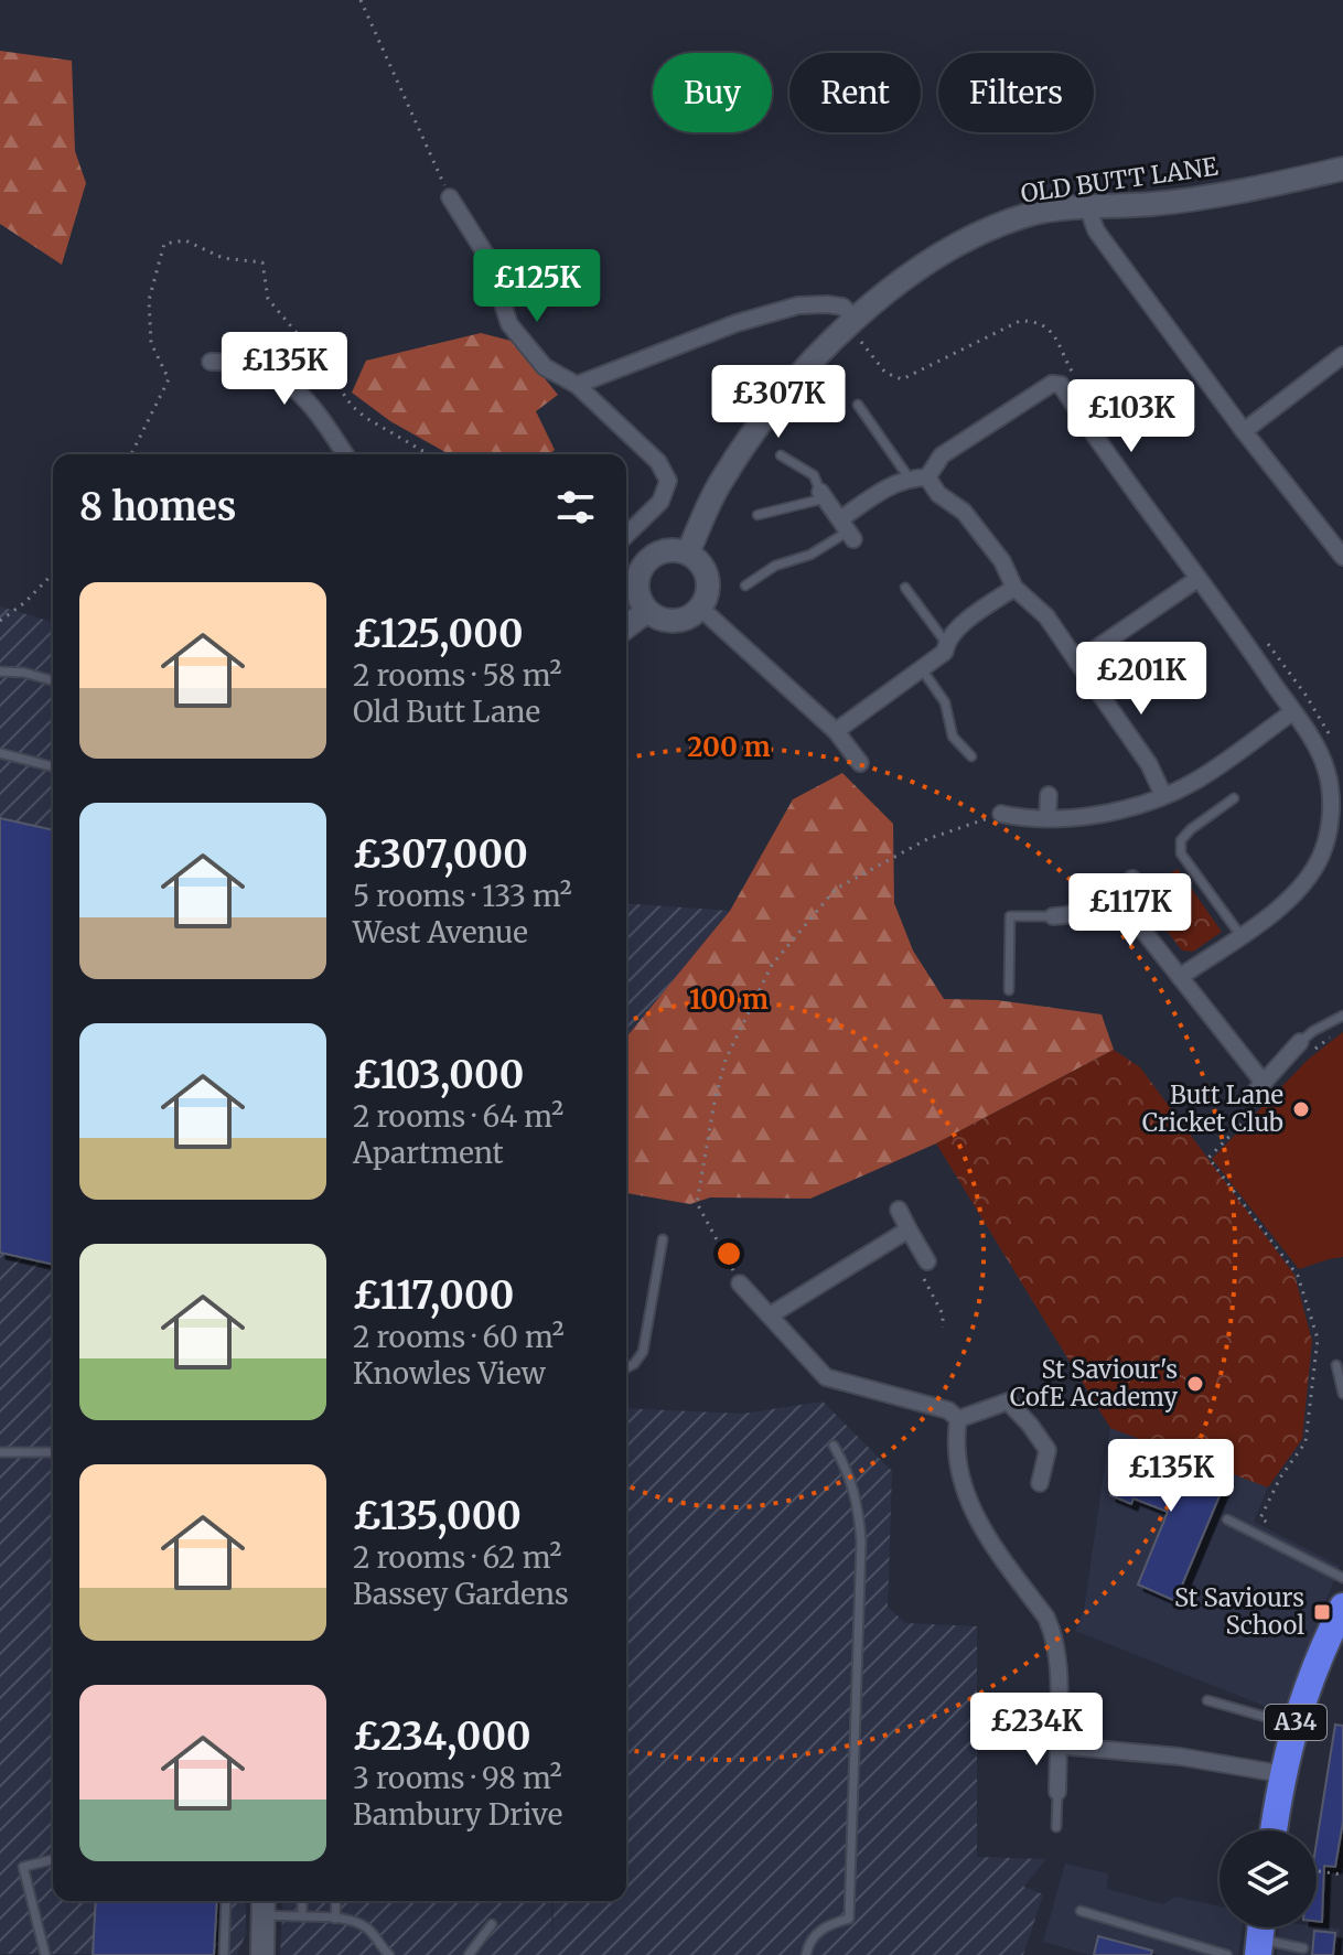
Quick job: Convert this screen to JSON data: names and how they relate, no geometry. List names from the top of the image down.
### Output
{
  "streets": {
    "highway": ["A34"],
    "street": ["OLD BUTT LANE"]
  },
  "places": {
    "other": ["Butt Lane Cricket Club", "St Saviour's CofE Academy"],
    "transit": ["St Saviours School"]
  },
  "page": {
    "chip": ["Buy", "Rent", "Filters"],
    "price": [
      "£125K",
      "£135K",
      "£307K",
      "£103K",
      "£201K",
      "£117K",
      "£135K",
      "£234K"
    ],
    "heading": "8 homes",
    "list": [
      {
        "name": "£125,000",
        "note": "2 rooms · 58 m² · Old Butt Lane"
      },
      {
        "name": "£307,000",
        "note": "5 rooms · 133 m² · West Avenue"
      },
      {
        "name": "£103,000",
        "note": "2 rooms · 64 m² · Apartment"
      },
      {
        "name": "£117,000",
        "note": "2 rooms · 60 m² · Knowles View"
      },
      {
        "name": "£135,000",
        "note": "2 rooms · 62 m² · Bassey Gardens"
      },
      {
        "name": "£234,000",
        "note": "3 rooms · 98 m² · Bambury Drive"
      }
    ]
  },
  "rings": ["200 m", "100 m"]
}
